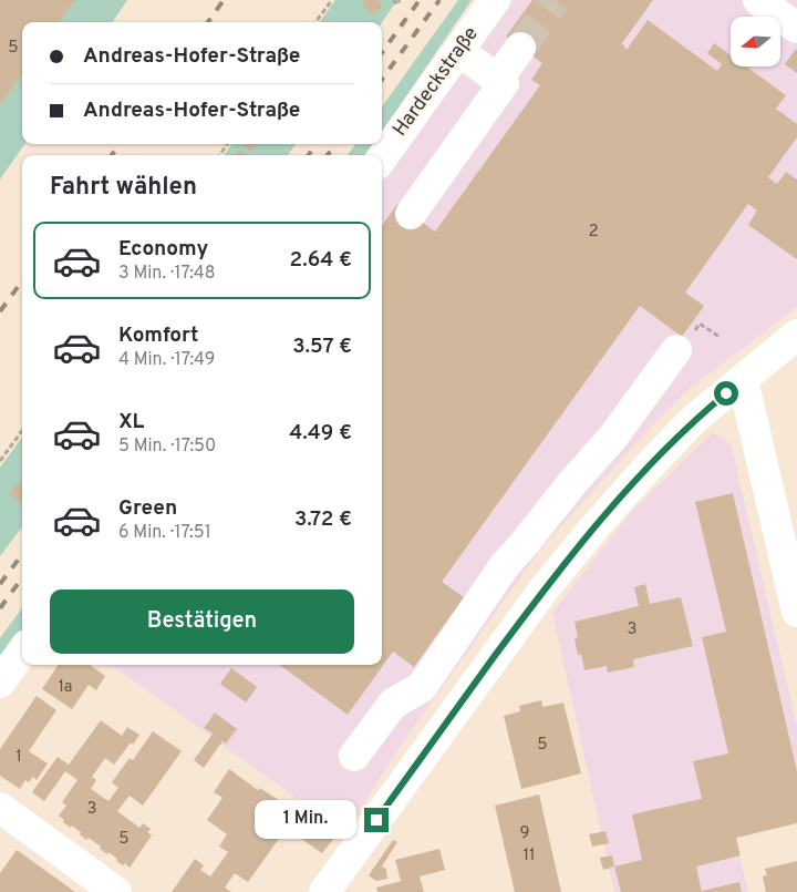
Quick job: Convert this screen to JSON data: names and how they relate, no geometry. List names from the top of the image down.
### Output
{
  "streets": {
    "street": ["Hardeckstraße"]
  },
  "house_numbers": [
    "5",
    "2",
    "3",
    "1a",
    "5",
    "1",
    "3",
    "9",
    "5",
    "11"
  ],
  "north": "left",
  "page": {
    "banner": ["Andreas-Hofer-Straße", "Andreas-Hofer-Straße"],
    "heading": "Fahrt wählen",
    "list": [
      {
        "name": "Economy",
        "note": "3 Min. · 17:48",
        "value": "2.64 €"
      },
      {
        "name": "Komfort",
        "note": "4 Min. · 17:49",
        "value": "3.57 €"
      },
      {
        "name": "XL",
        "note": "5 Min. · 17:50",
        "value": "4.49 €"
      },
      {
        "name": "Green",
        "note": "6 Min. · 17:51",
        "value": "3.72 €"
      }
    ],
    "buttons": "Bestätigen",
    "bubble": "1 Min."
  }
}
